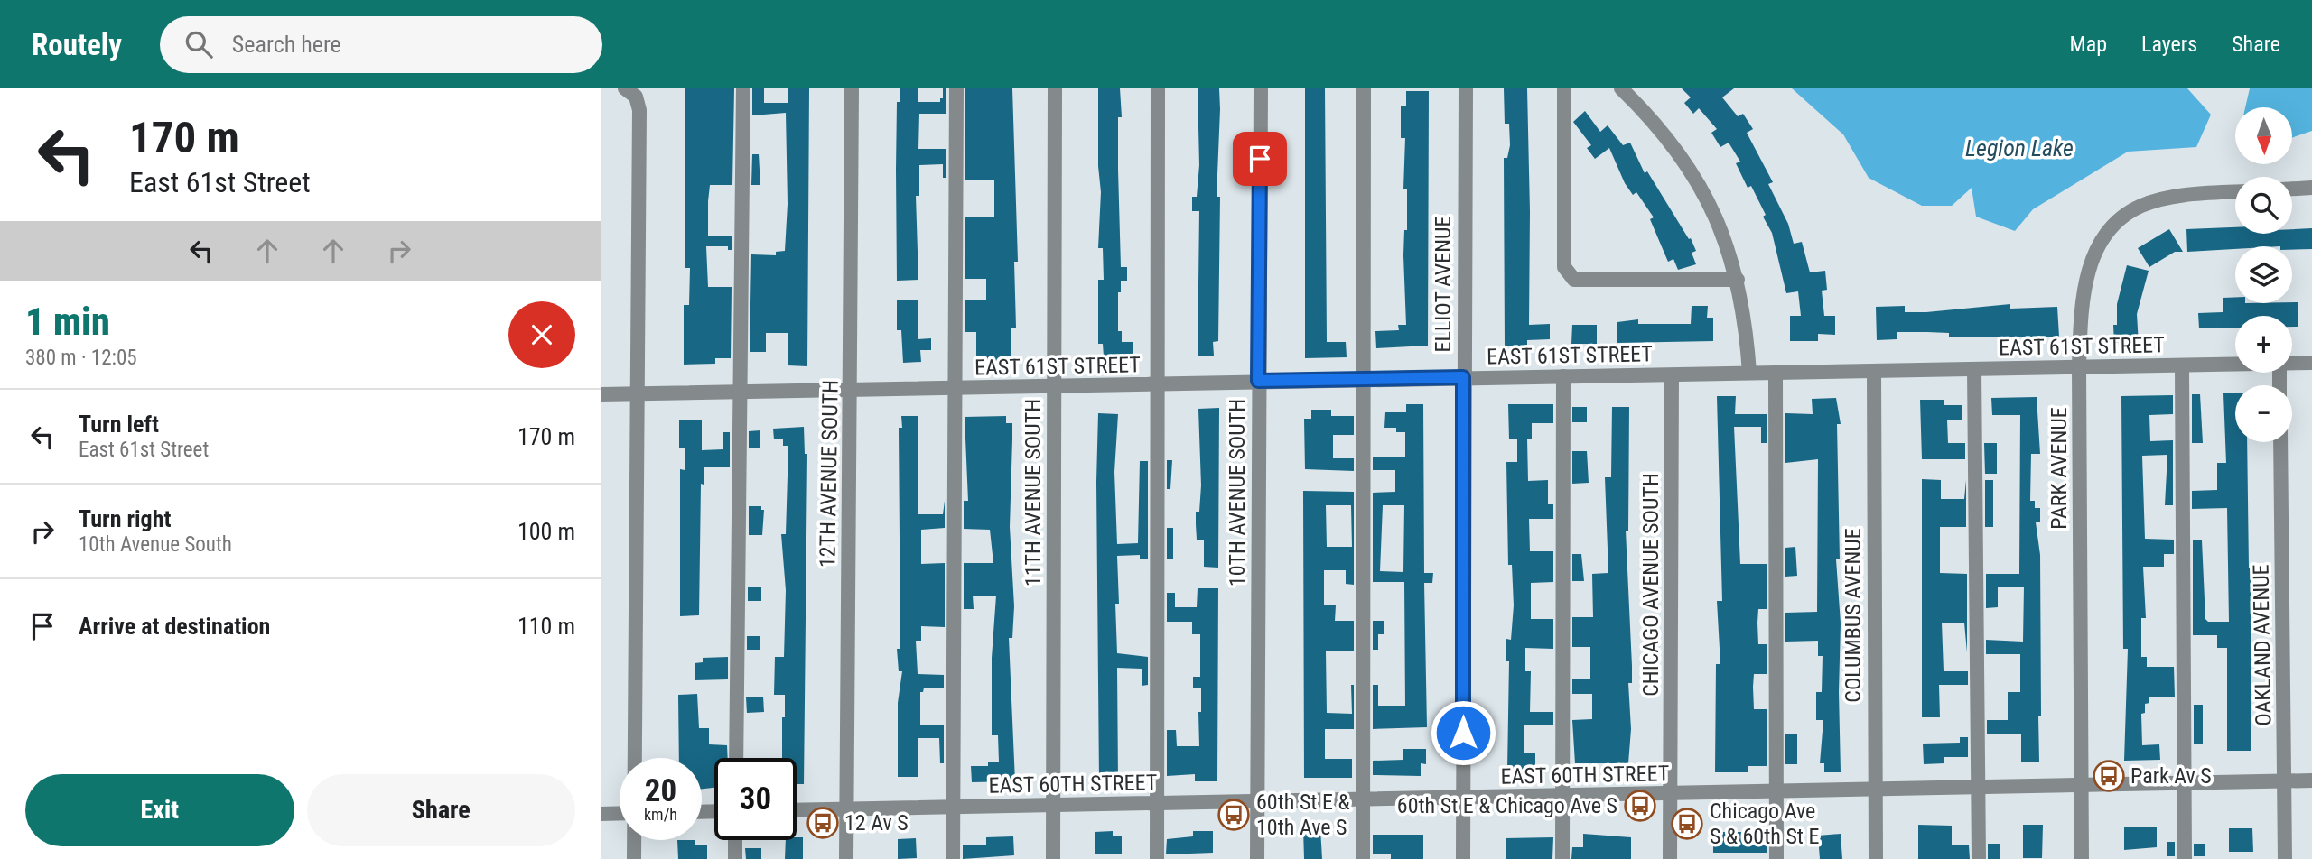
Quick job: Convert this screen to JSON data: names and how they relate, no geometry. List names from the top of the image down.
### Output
{
  "streets": {
    "street": [
      "ELLIOT AVENUE",
      "EAST 61ST STREET",
      "PARK AVENUE",
      "12TH AVENUE SOUTH",
      "11TH AVENUE SOUTH",
      "10TH AVENUE SOUTH",
      "CHICAGO AVENUE SOUTH",
      "COLUMBUS AVENUE",
      "OAKLAND AVENUE",
      "EAST 60TH STREET"
    ]
  },
  "crossings": [
    ["ELLIOT AVENUE", "EAST 61ST STREET"],
    ["ELLIOT AVENUE", "EAST 60TH STREET"],
    ["EAST 61ST STREET", "PARK AVENUE"],
    ["EAST 61ST STREET", "12TH AVENUE SOUTH"],
    ["EAST 61ST STREET", "11TH AVENUE SOUTH"],
    ["EAST 61ST STREET", "10TH AVENUE SOUTH"],
    ["EAST 61ST STREET", "CHICAGO AVENUE SOUTH"],
    ["EAST 61ST STREET", "COLUMBUS AVENUE"],
    ["PARK AVENUE", "EAST 60TH STREET"],
    ["12TH AVENUE SOUTH", "EAST 60TH STREET"],
    ["11TH AVENUE SOUTH", "EAST 60TH STREET"],
    ["10TH AVENUE SOUTH", "EAST 60TH STREET"],
    ["CHICAGO AVENUE SOUTH", "EAST 60TH STREET"],
    ["COLUMBUS AVENUE", "EAST 60TH STREET"],
    ["OAKLAND AVENUE", "EAST 60TH STREET"]
  ],
  "water": ["Legion Lake"],
  "places": {
    "bus stop": [
      "Park Av S",
      "60th St E & Chicago Ave S",
      "60th St E & 10th Ave S",
      "12 Av S",
      "Chicago Ave S & 60th St E"
    ]
  },
  "north": "bottom",
  "page": {
    "header": "Routely",
    "search": "Search here",
    "nav": ["Map", "Layers", "Share"],
    "turn": ["170 m", "East 61st Street"],
    "map_buttons": ["+", "−"],
    "heading": ["1 min", "380 m · 12:05"],
    "list": [
      {
        "name": "Turn left",
        "note": "East 61st Street",
        "value": "170 m"
      },
      {
        "name": "Turn right",
        "note": "10th Avenue South",
        "value": "100 m"
      },
      {
        "name": "Arrive at destination",
        "value": "110 m"
      }
    ],
    "speed": "20 km/h",
    "limit": "30",
    "buttons": ["Exit", "Share"]
  }
}
